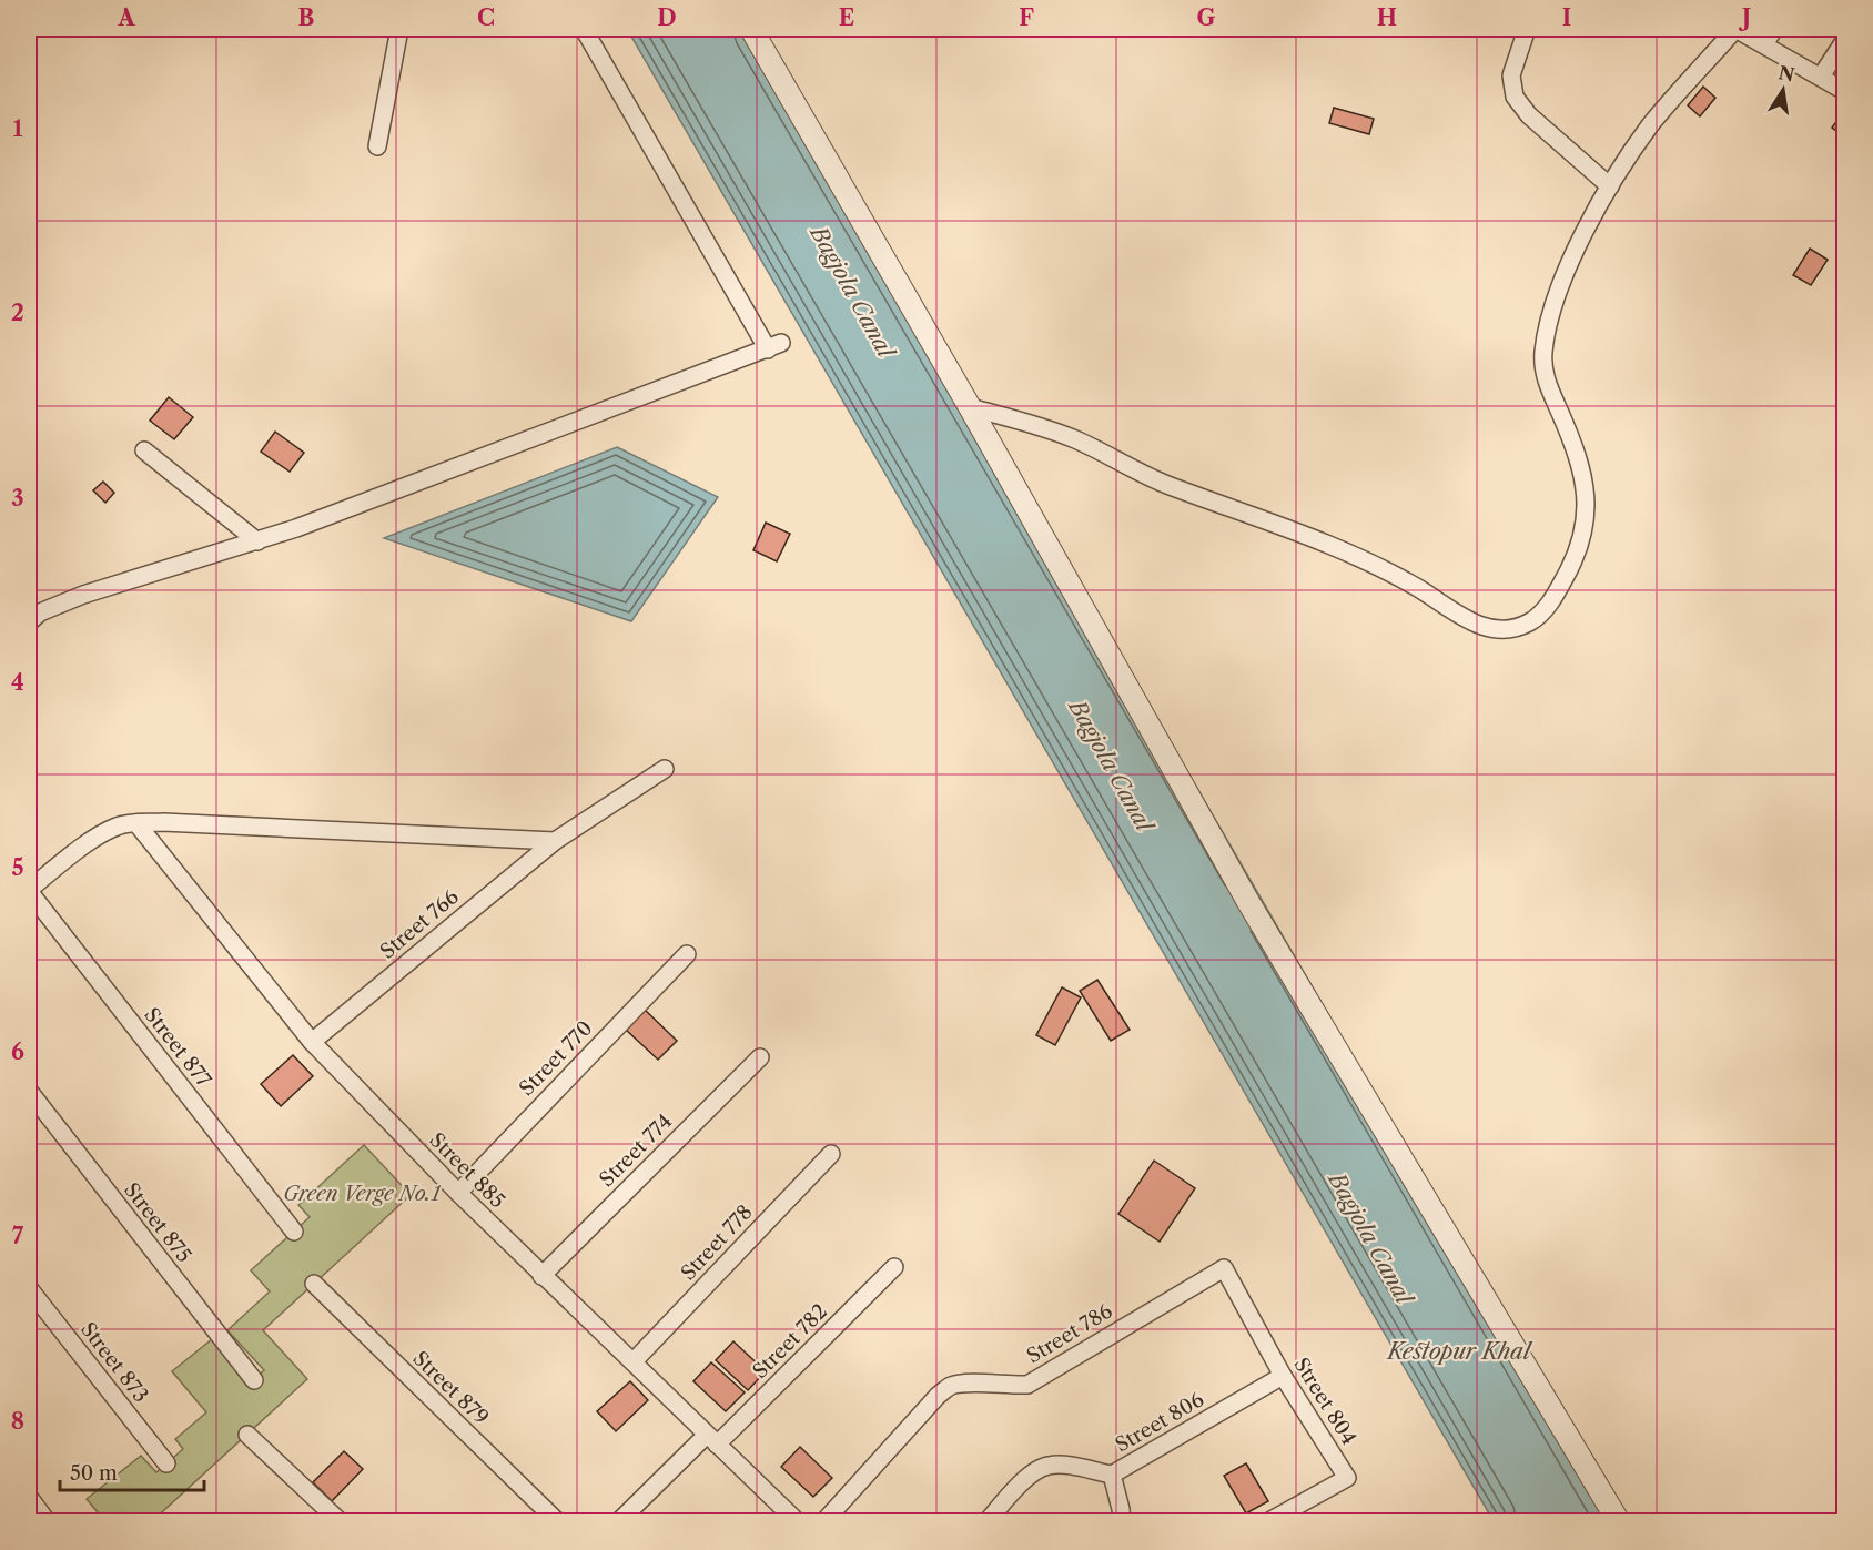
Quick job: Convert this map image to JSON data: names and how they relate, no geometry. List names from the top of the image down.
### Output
{
  "streets": {
    "street": [
      "Street 766",
      "Street 877",
      "Street 770",
      "Street 774",
      "Street 885",
      "Street 875",
      "Street 778",
      "Street 786",
      "Street 782",
      "Street 873",
      "Street 879",
      "Street 804",
      "Street 806"
    ]
  },
  "crossings": [
    ["Street 766", "Street 885"],
    ["Street 770", "Street 885"],
    ["Street 774", "Street 885"],
    ["Street 885", "Street 778"],
    ["Street 885", "Street 782"],
    ["Street 786", "Street 804"],
    ["Street 804", "Street 806"]
  ],
  "water": ["Bagjola Canal", "Kestopur Khal"],
  "parks": ["Green Verge No.1"],
  "scale_bar": "50 m",
  "north": "top",
  "grid": {
    "columns": [
      "A",
      "B",
      "C",
      "D",
      "E",
      "F",
      "G",
      "H",
      "I",
      "J"
    ],
    "rows": [
      "1",
      "2",
      "3",
      "4",
      "5",
      "6",
      "7",
      "8"
    ]
  }
}
